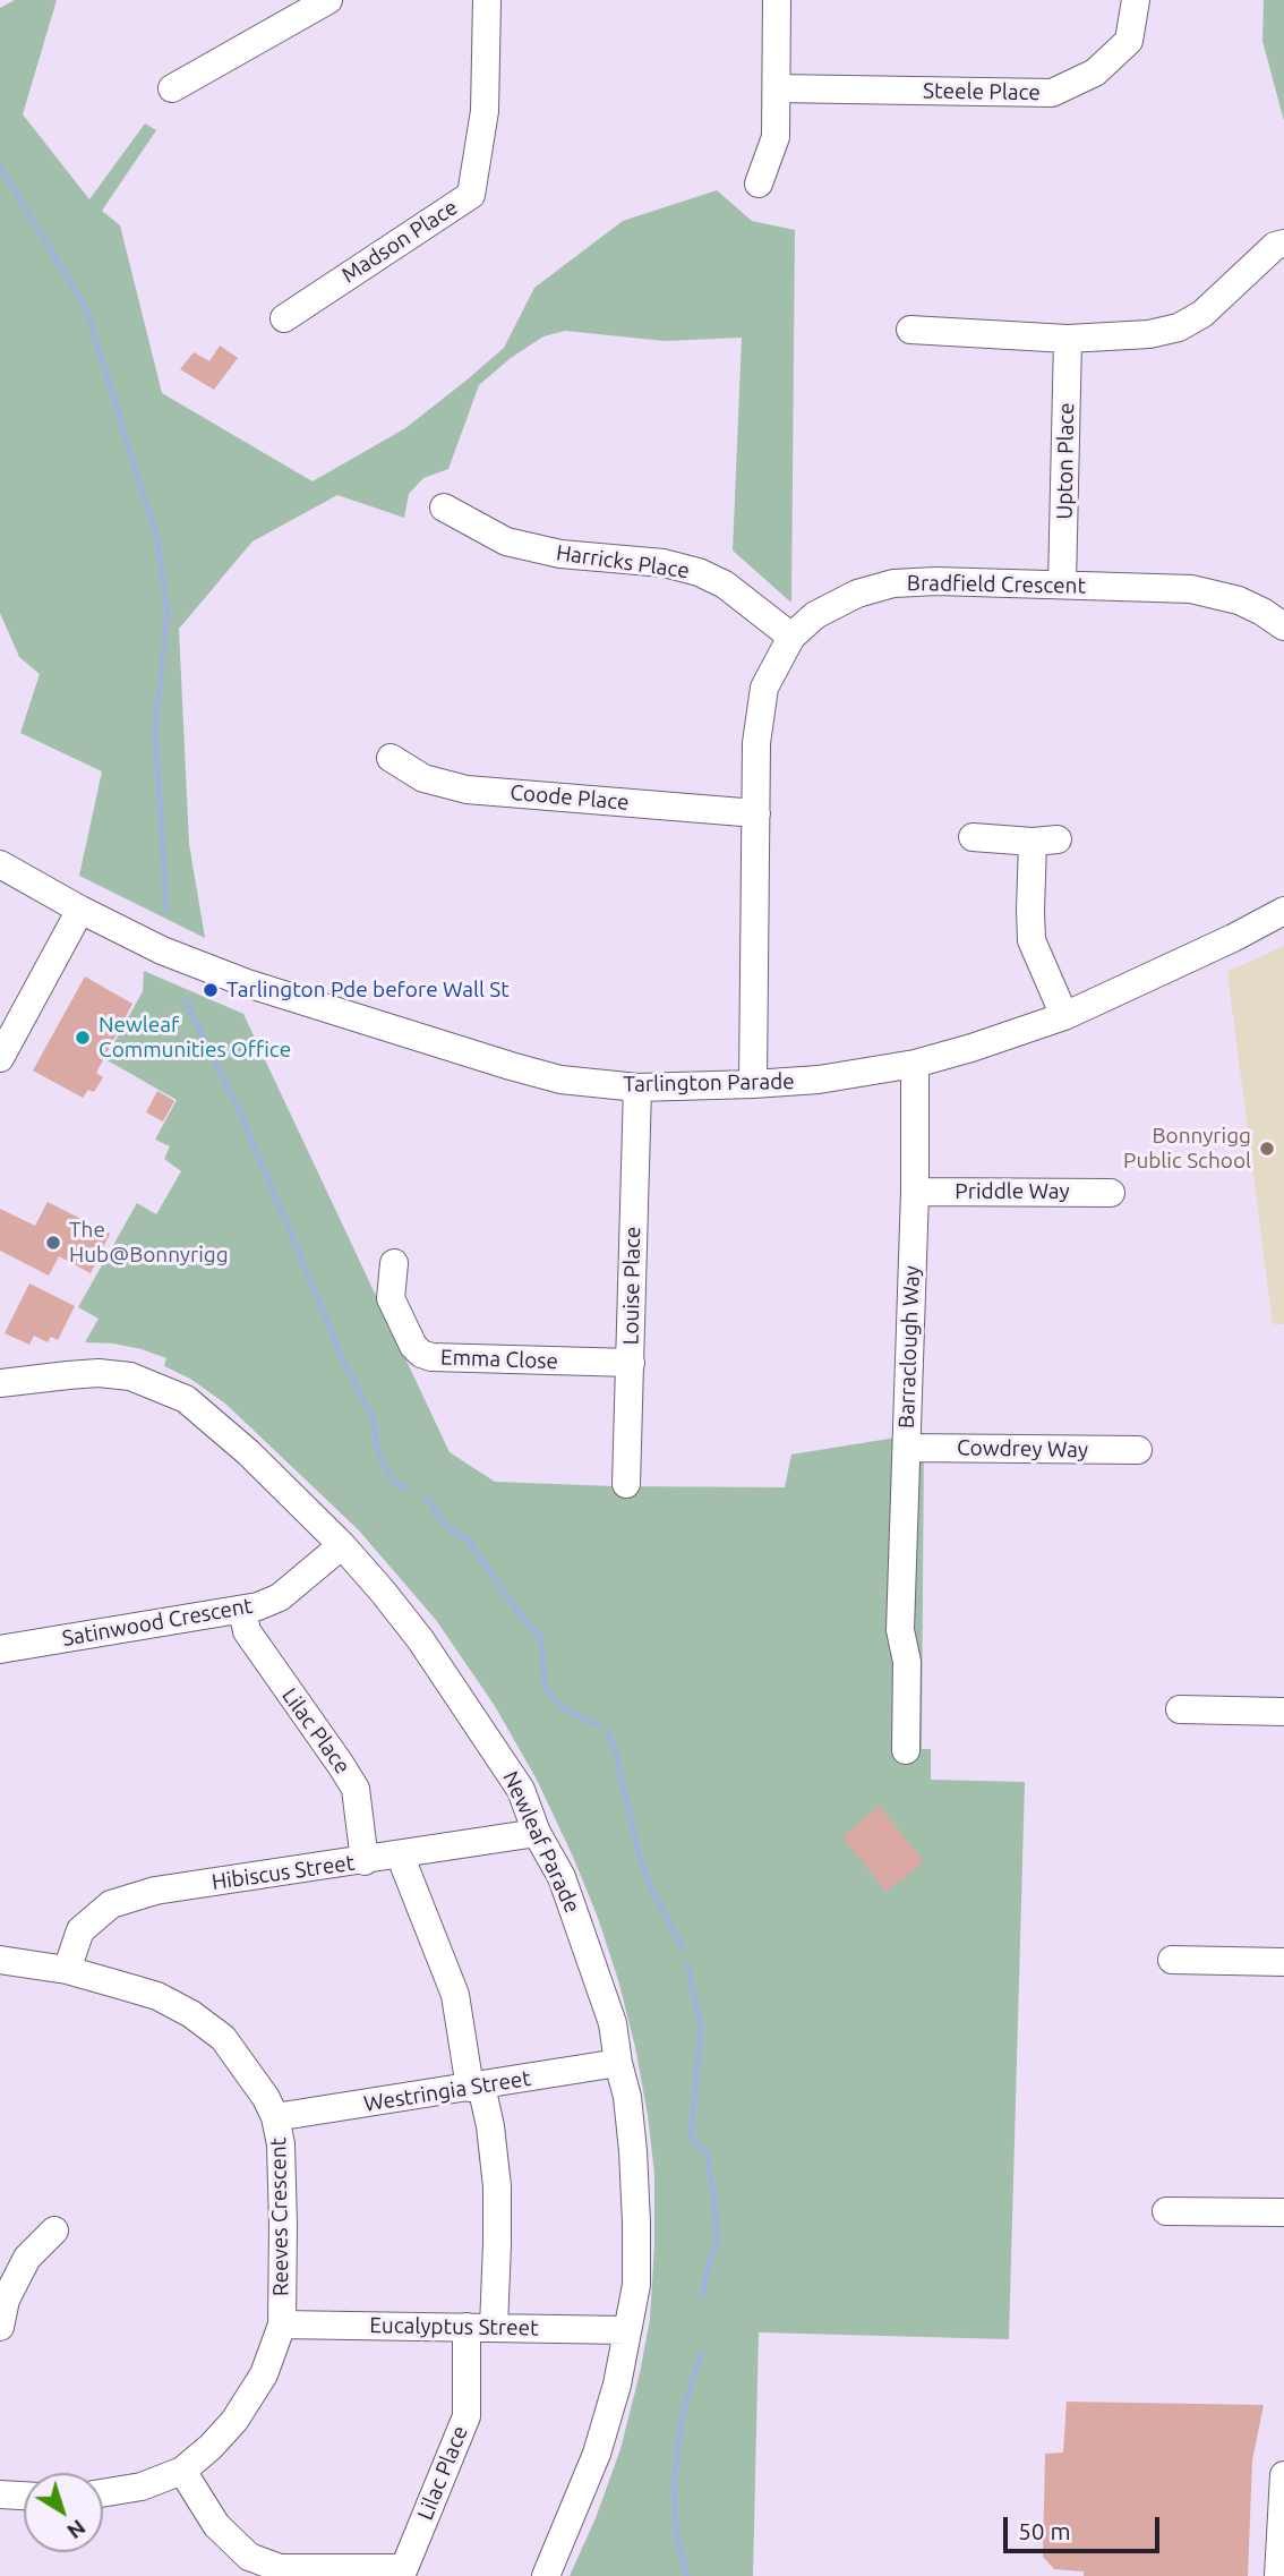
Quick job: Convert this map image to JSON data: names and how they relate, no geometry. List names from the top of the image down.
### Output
{
  "streets": {
    "street": [
      "Steele Place",
      "Madson Place",
      "Upton Place",
      "Harricks Place",
      "Bradfield Crescent",
      "Coode Place",
      "Tarlington Parade",
      "Priddle Way",
      "Louise Place",
      "Barraclough Way",
      "Emma Close",
      "Cowdrey Way",
      "Satinwood Crescent",
      "Lilac Place",
      "Newleaf Parade",
      "Hibiscus Street",
      "Westringia Street",
      "Reeves Crescent",
      "Eucalyptus Street"
    ]
  },
  "crossings": [
    ["Upton Place", "Bradfield Crescent"],
    ["Harricks Place", "Bradfield Crescent"],
    ["Bradfield Crescent", "Coode Place"],
    ["Bradfield Crescent", "Tarlington Parade"],
    ["Tarlington Parade", "Louise Place"],
    ["Tarlington Parade", "Barraclough Way"],
    ["Priddle Way", "Barraclough Way"],
    ["Louise Place", "Emma Close"],
    ["Barraclough Way", "Cowdrey Way"],
    ["Satinwood Crescent", "Lilac Place"],
    ["Satinwood Crescent", "Newleaf Parade"],
    ["Lilac Place", "Hibiscus Street"],
    ["Lilac Place", "Westringia Street"],
    ["Lilac Place", "Reeves Crescent"],
    ["Lilac Place", "Eucalyptus Street"],
    ["Newleaf Parade", "Hibiscus Street"],
    ["Newleaf Parade", "Westringia Street"],
    ["Newleaf Parade", "Eucalyptus Street"],
    ["Hibiscus Street", "Reeves Crescent"],
    ["Westringia Street", "Reeves Crescent"],
    ["Reeves Crescent", "Eucalyptus Street"]
  ],
  "places": [
    "Tarlington Pde before Wall St",
    "Newleaf Communities Office",
    "Bonnyrigg Public School",
    "The Hub@Bonnyrigg"
  ],
  "scale_bar": "50 m",
  "north": "bottom right"
}
